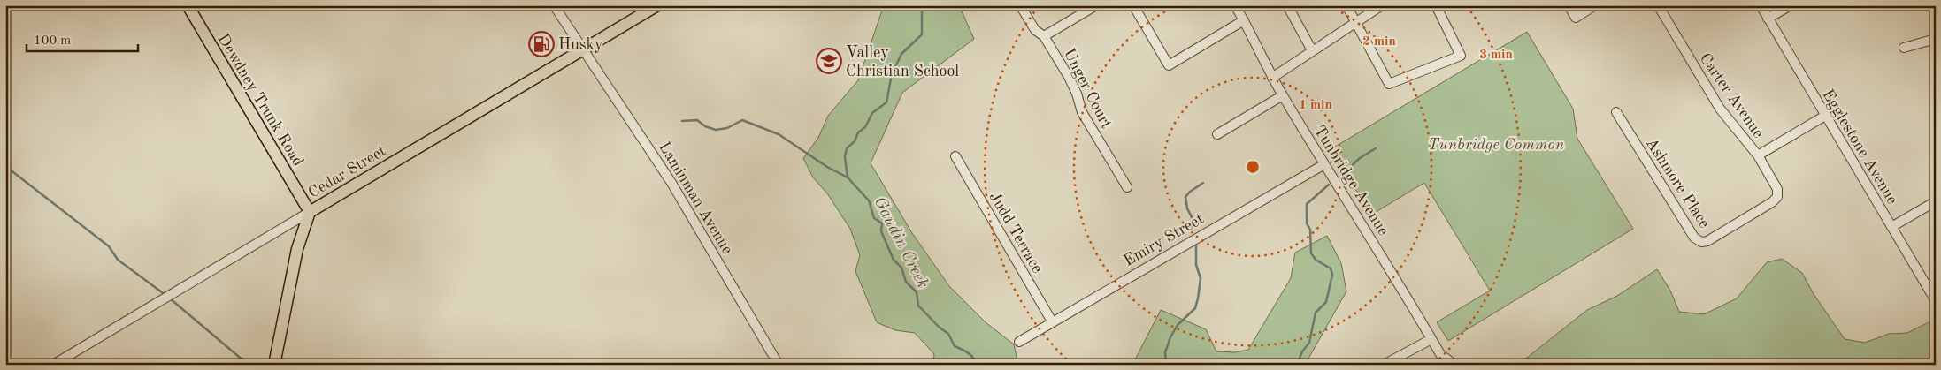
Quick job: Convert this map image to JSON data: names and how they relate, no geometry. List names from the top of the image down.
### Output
{
  "streets": {
    "main road": ["Dewdney Trunk Road", "Cedar Street"],
    "street": [
      "Unger Court",
      "Carter Avenue",
      "Egglestone Avenue",
      "Tunbridge Avenue",
      "Ashmore Place",
      "Laminman Avenue",
      "Judd Terrace",
      "Emiry Street"
    ]
  },
  "crossings": [
    ["Carter Avenue", "Egglestone Avenue"],
    ["Carter Avenue", "Ashmore Place"],
    ["Dewdney Trunk Road", "Cedar Street"],
    ["Cedar Street", "Laminman Avenue"],
    ["Tunbridge Avenue", "Emiry Street"],
    ["Judd Terrace", "Emiry Street"]
  ],
  "water": ["Gaudin Creek"],
  "parks": ["Tunbridge Common"],
  "places": {
    "fuel station": ["Husky"],
    "school or university": ["Valley Christian School"]
  },
  "scale_bar": "100 m",
  "rings": ["2 min", "3 min", "1 min"]
}
